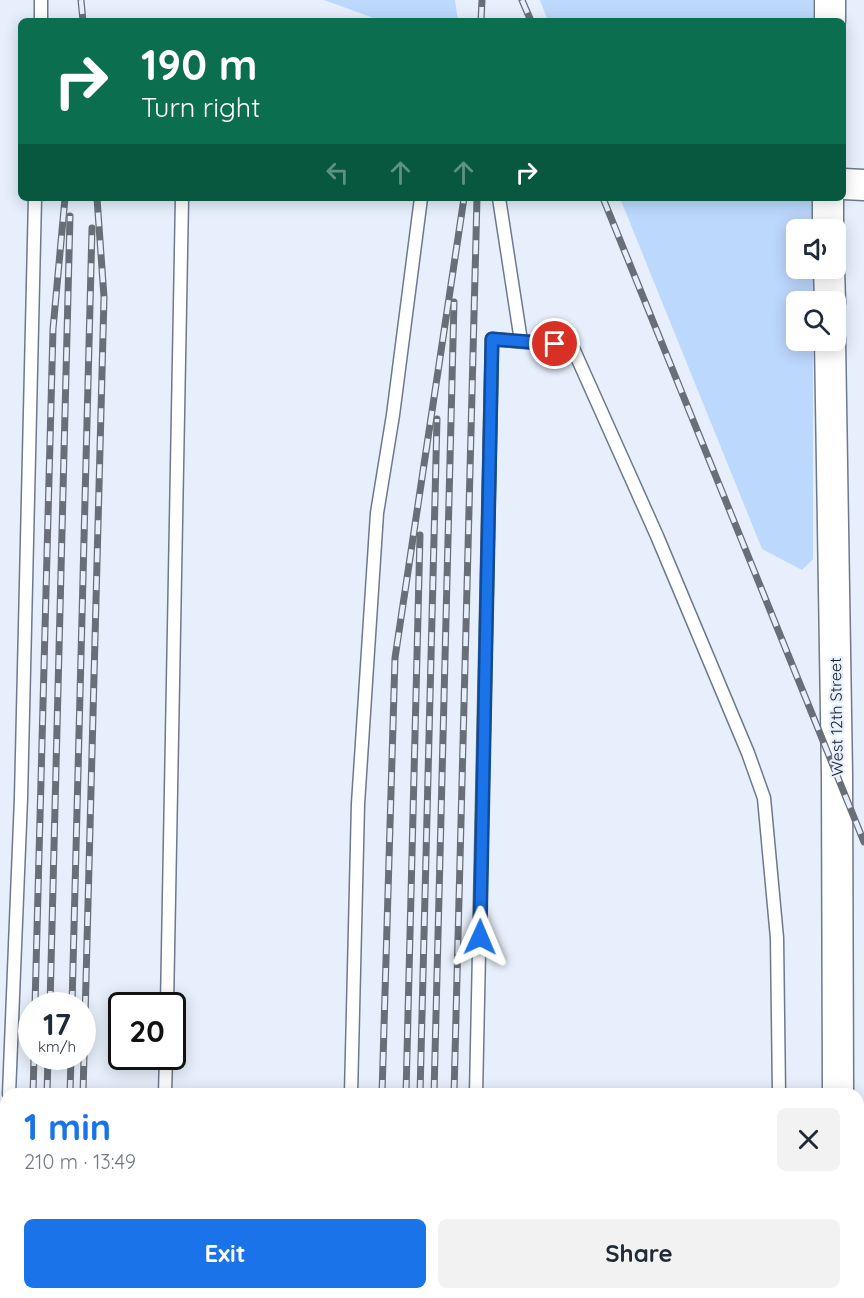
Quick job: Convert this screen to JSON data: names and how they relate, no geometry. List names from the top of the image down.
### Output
{
  "streets": {
    "street": ["West 12th Street"]
  },
  "page": {
    "turn": ["190 m", "Turn right"],
    "speed": "17 km/h",
    "limit": "20",
    "heading": ["1 min", "210 m · 13:49"],
    "buttons": ["Exit", "Share"]
  }
}
